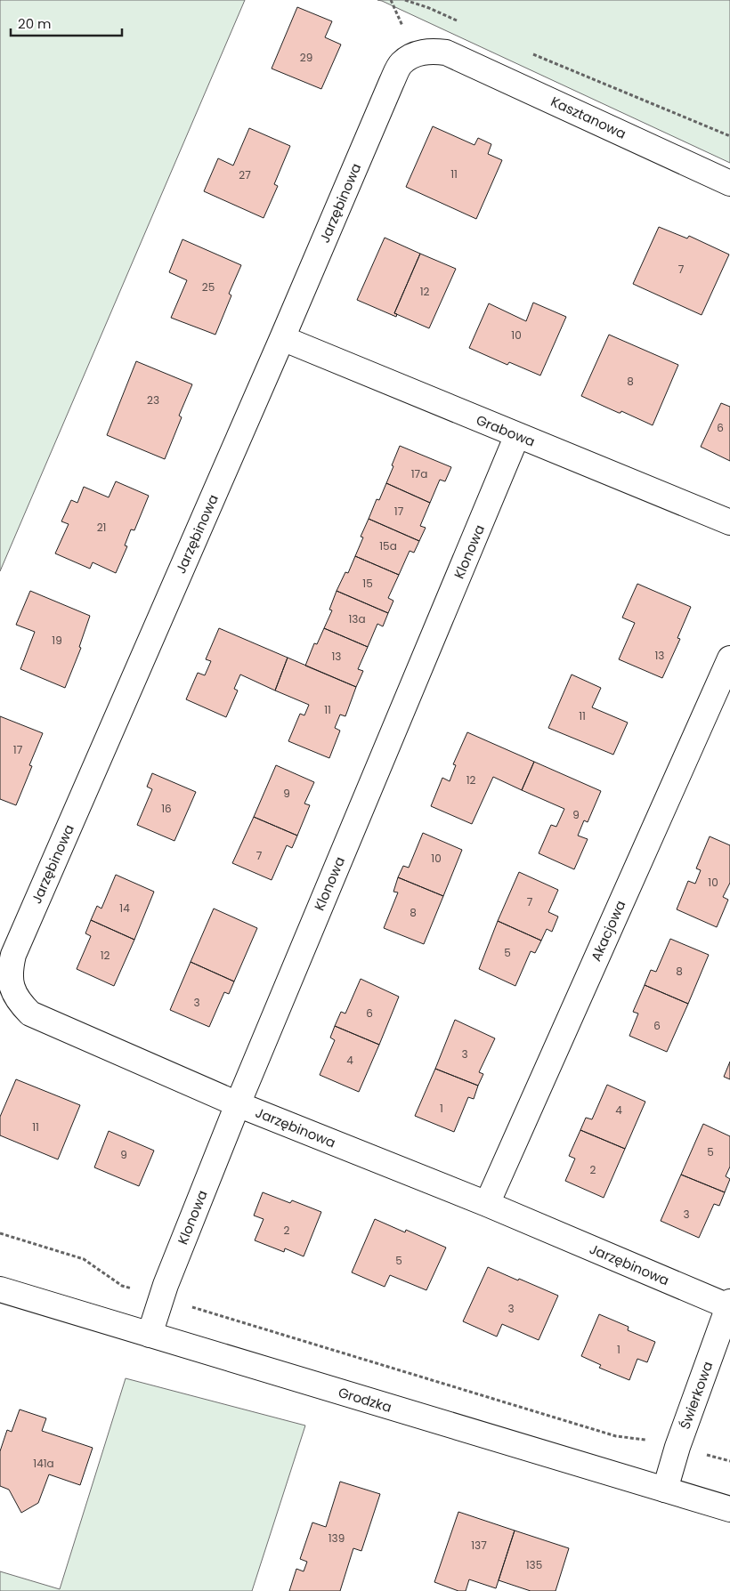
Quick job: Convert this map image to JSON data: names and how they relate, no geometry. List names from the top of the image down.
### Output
{
  "streets": {
    "street": [
      "Kasztanowa",
      "Jarzębinowa",
      "Grabowa",
      "Klonowa",
      "Akacjowa",
      "Świerkowa",
      "Grodzka"
    ]
  },
  "crossings": [
    ["Kasztanowa", "Jarzębinowa"],
    ["Jarzębinowa", "Grabowa"],
    ["Jarzębinowa", "Klonowa"],
    ["Jarzębinowa", "Akacjowa"],
    ["Jarzębinowa", "Świerkowa"],
    ["Grabowa", "Klonowa"],
    ["Klonowa", "Grodzka"],
    ["Świerkowa", "Grodzka"]
  ],
  "house_numbers": [
    "29",
    "11",
    "27",
    "7",
    "25",
    "12",
    "10",
    "8",
    "23",
    "6",
    "17a",
    "17",
    "21",
    "15a",
    "15",
    "13a",
    "19",
    "13",
    "13",
    "11",
    "11",
    "17",
    "12",
    "9",
    "16",
    "9",
    "7",
    "10",
    "10",
    "7",
    "14",
    "8",
    "5",
    "12",
    "8",
    "3",
    "6",
    "6",
    "3",
    "4",
    "1",
    "4",
    "11",
    "5",
    "9",
    "2",
    "3",
    "2",
    "5",
    "3",
    "1",
    "141a",
    "139",
    "137",
    "135"
  ],
  "scale_bar": "20 m"
}
